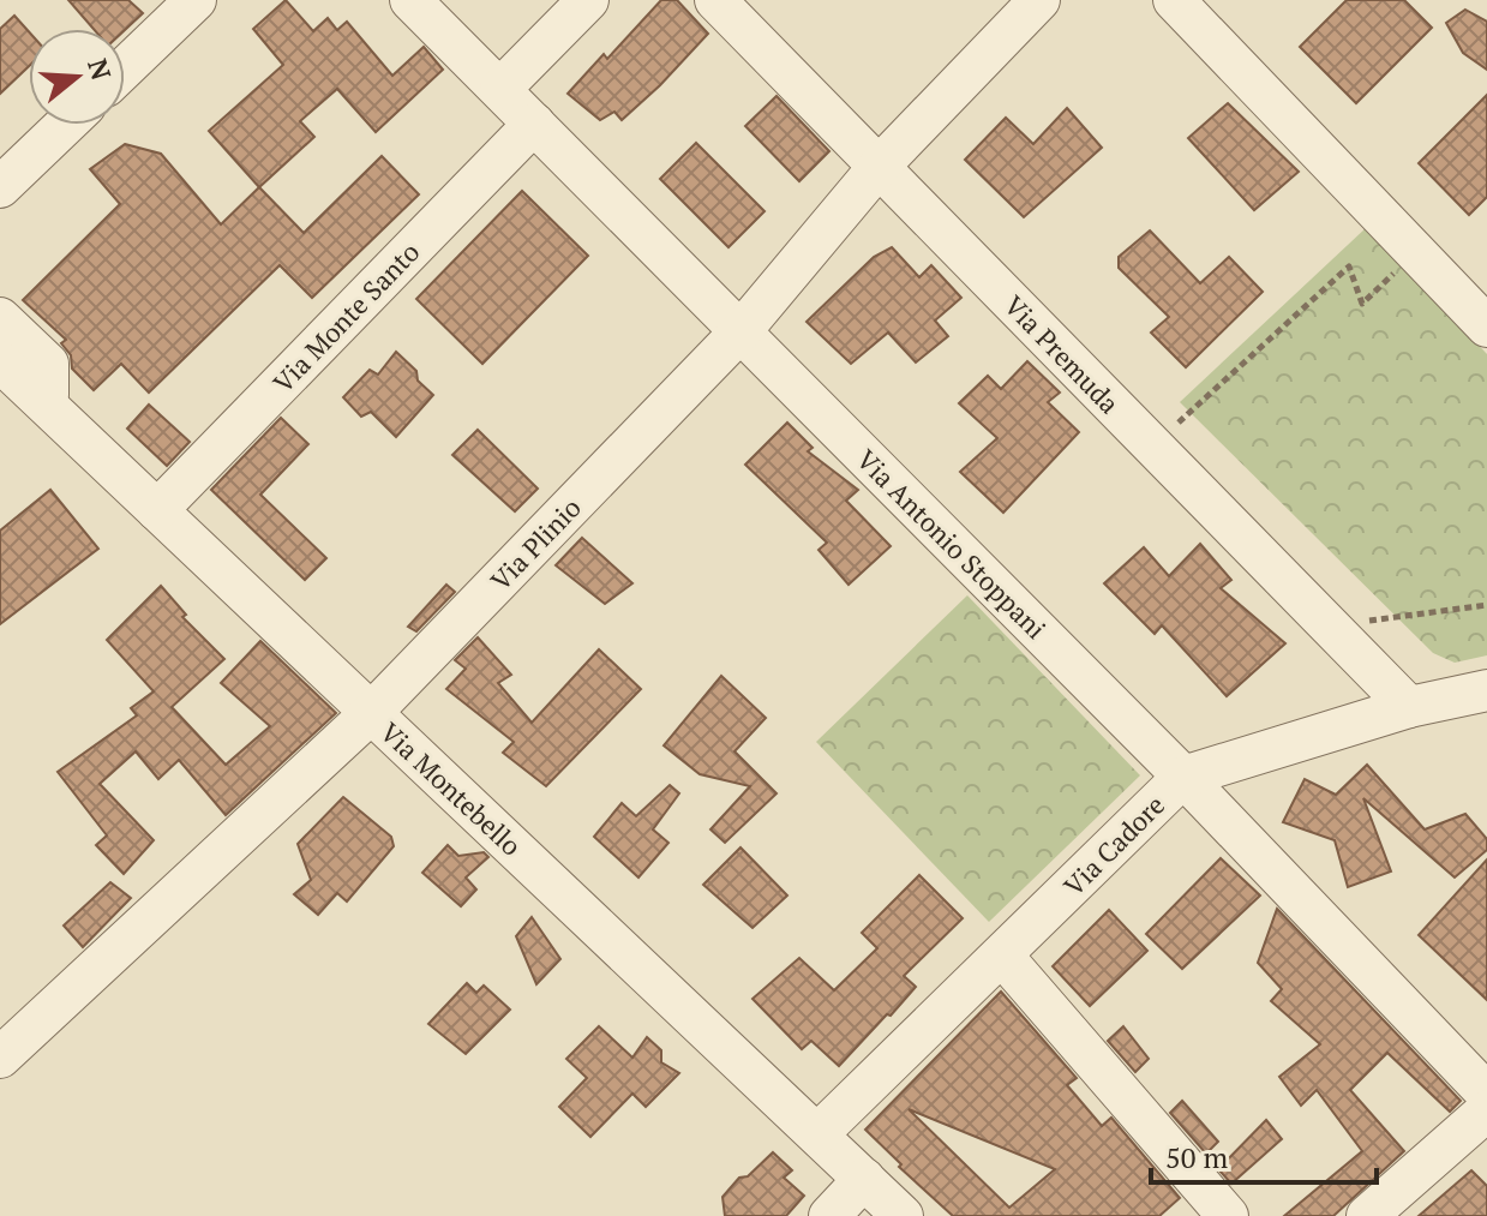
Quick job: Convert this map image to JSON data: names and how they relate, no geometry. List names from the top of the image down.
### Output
{
  "streets": {
    "street": [
      "Via Monte Santo",
      "Via Premuda",
      "Via Plinio",
      "Via Antonio Stoppani",
      "Via Montebello",
      "Via Cadore"
    ]
  },
  "crossings": [
    ["Via Monte Santo", "Via Antonio Stoppani"],
    ["Via Monte Santo", "Via Montebello"],
    ["Via Premuda", "Via Plinio"],
    ["Via Premuda", "Via Cadore"],
    ["Via Plinio", "Via Antonio Stoppani"],
    ["Via Plinio", "Via Montebello"],
    ["Via Antonio Stoppani", "Via Cadore"],
    ["Via Montebello", "Via Cadore"]
  ],
  "scale_bar": "50 m",
  "north": "right"
}
